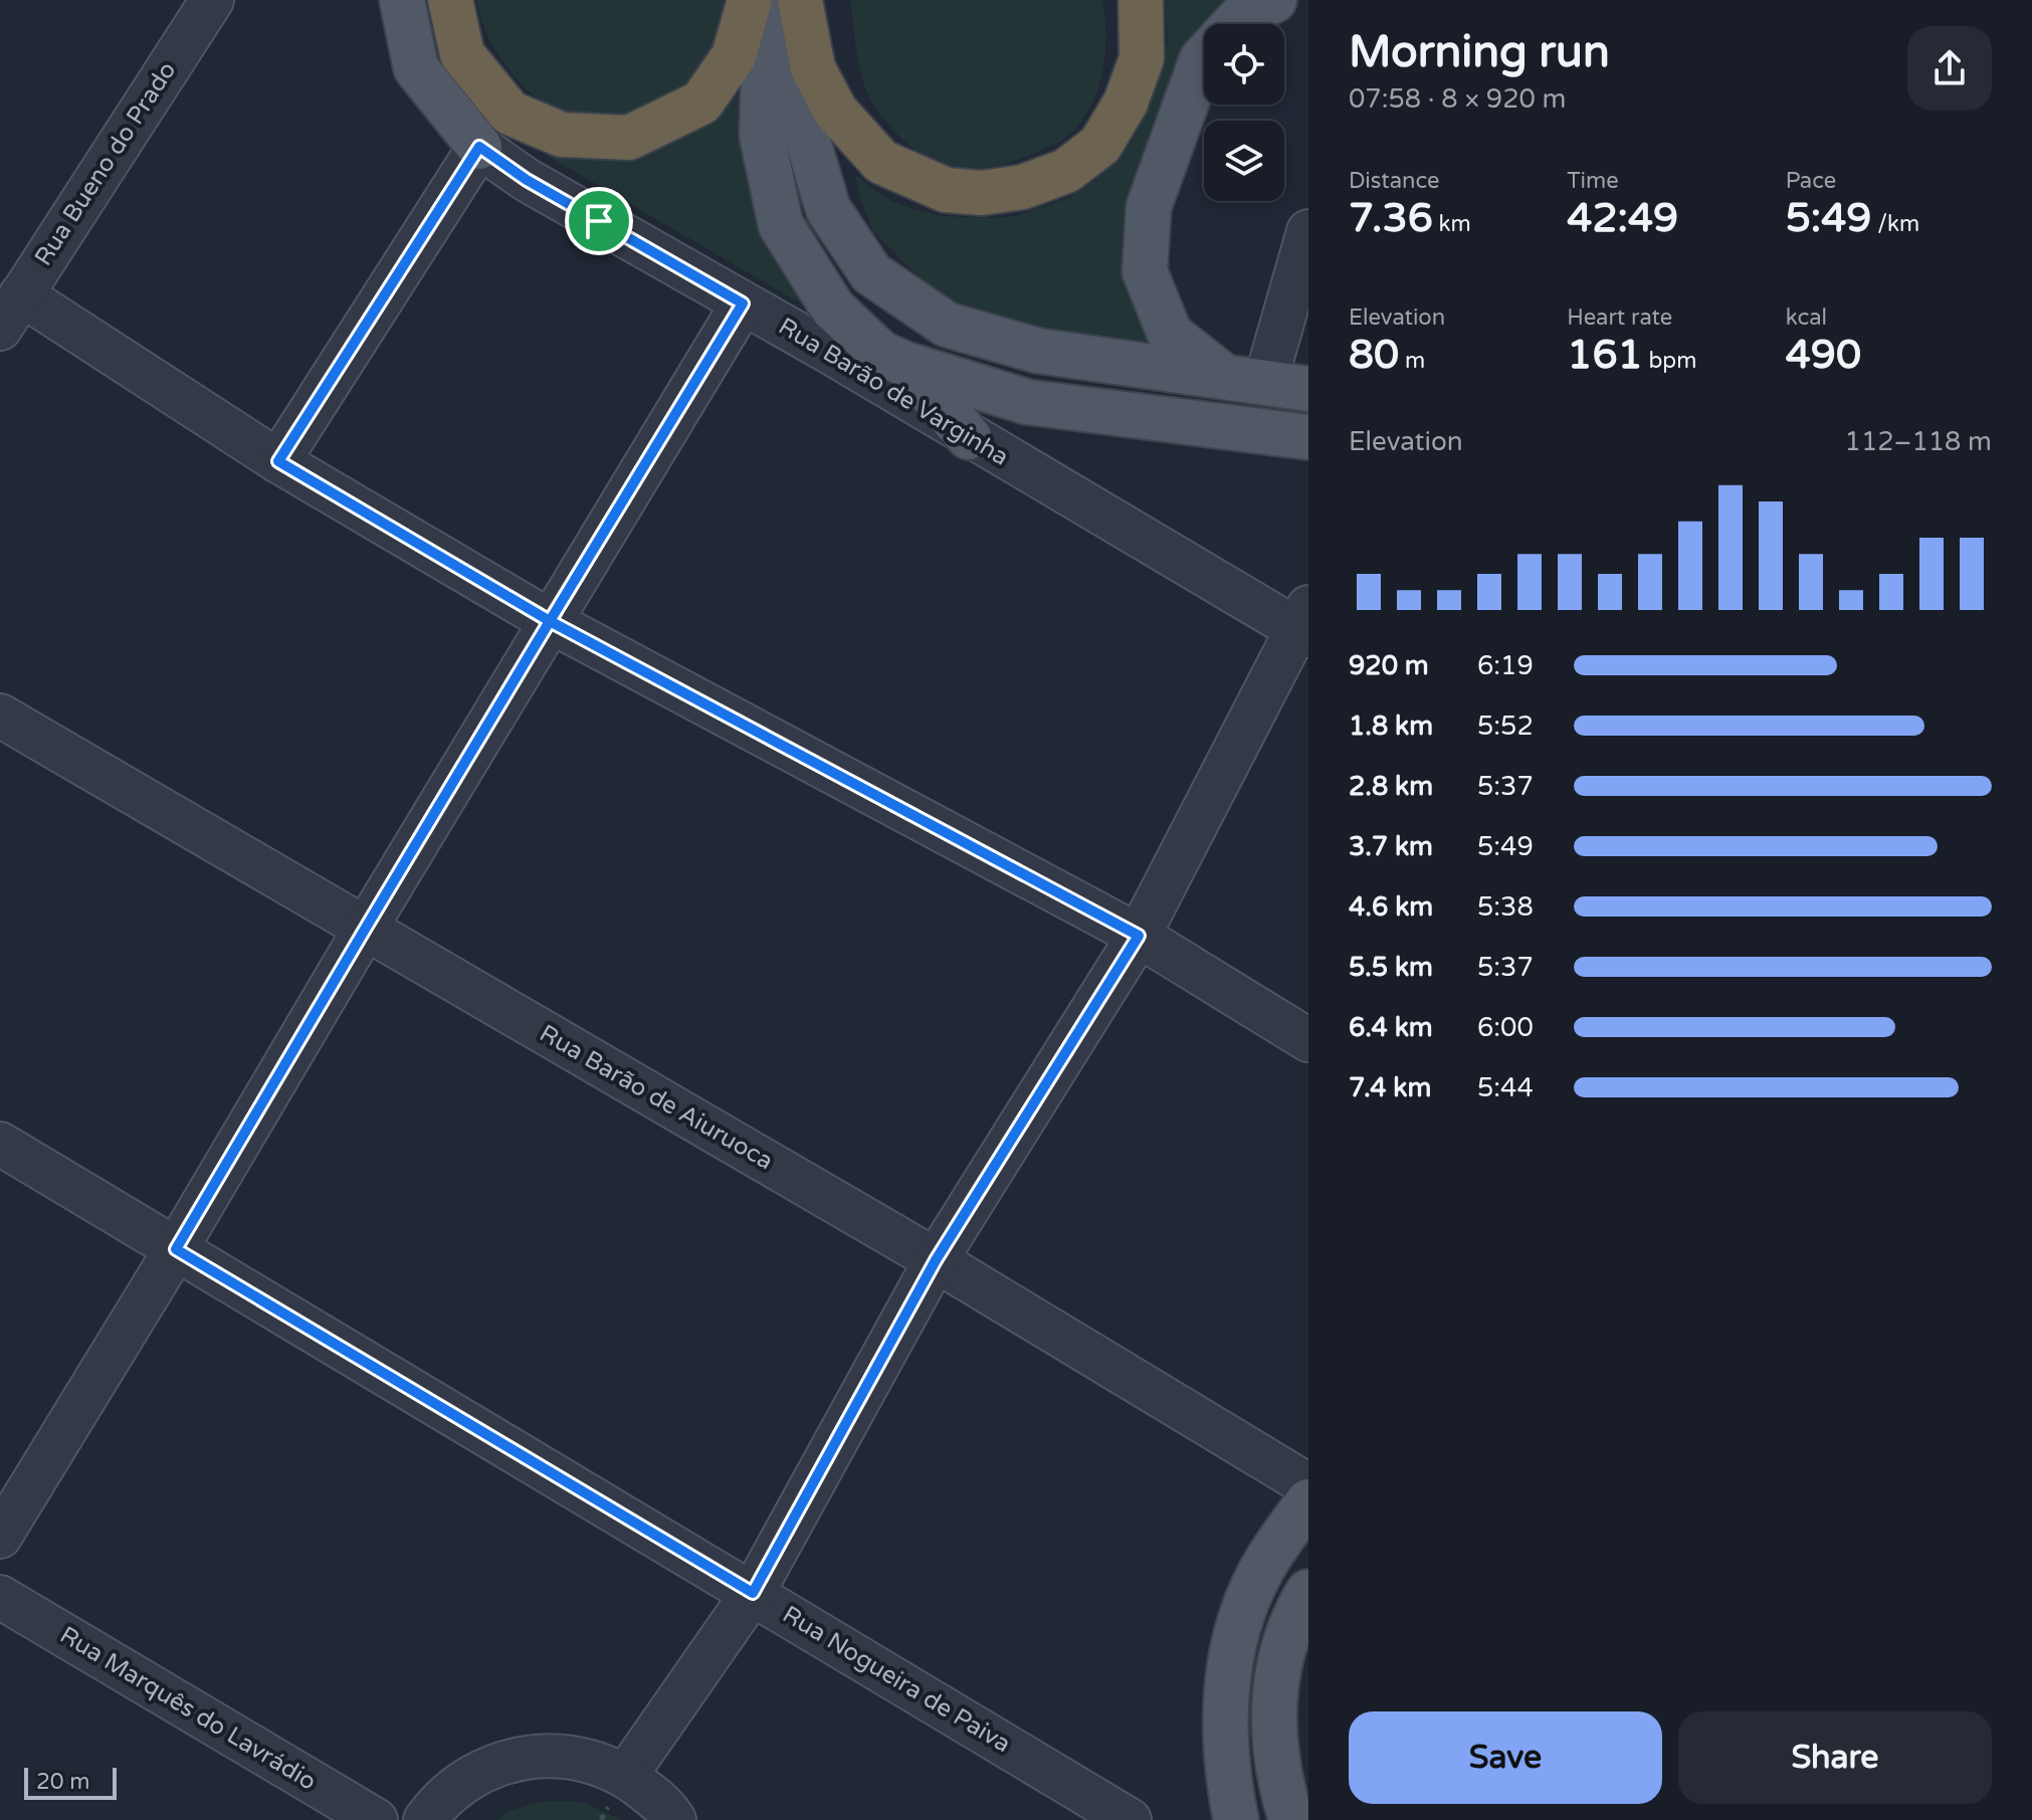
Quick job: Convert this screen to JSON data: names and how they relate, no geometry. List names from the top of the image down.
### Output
{
  "streets": {
    "street": [
      "Rua Bueno do Prado",
      "Rua Barão de Varginha",
      "Rua Barão de Aiuruoca",
      "Rua Nogueira de Paiva",
      "Rua Marquês do Lavrádio"
    ]
  },
  "scale_bar": "20 m",
  "page": {
    "heading": ["Morning run", "07:58 · 8 × 920 m"],
    "stats": [
      ["Distance", "7.36 km"],
      ["Time", "42:49"],
      ["Pace", "5:49 /km"],
      ["Elevation", "80 m"],
      ["Heart rate", "161 bpm"],
      ["kcal", "490"]
    ],
    "chart": ["Elevation", "112–118 m"],
    "list": [
      {
        "name": "920 m",
        "note": "6:19"
      },
      {
        "name": "1.8 km",
        "note": "5:52"
      },
      {
        "name": "2.8 km",
        "note": "5:37"
      },
      {
        "name": "3.7 km",
        "note": "5:49"
      },
      {
        "name": "4.6 km",
        "note": "5:38"
      },
      {
        "name": "5.5 km",
        "note": "5:37"
      },
      {
        "name": "6.4 km",
        "note": "6:00"
      },
      {
        "name": "7.4 km",
        "note": "5:44"
      }
    ],
    "buttons": ["Save", "Share"],
    "scale": "20 m"
  }
}
